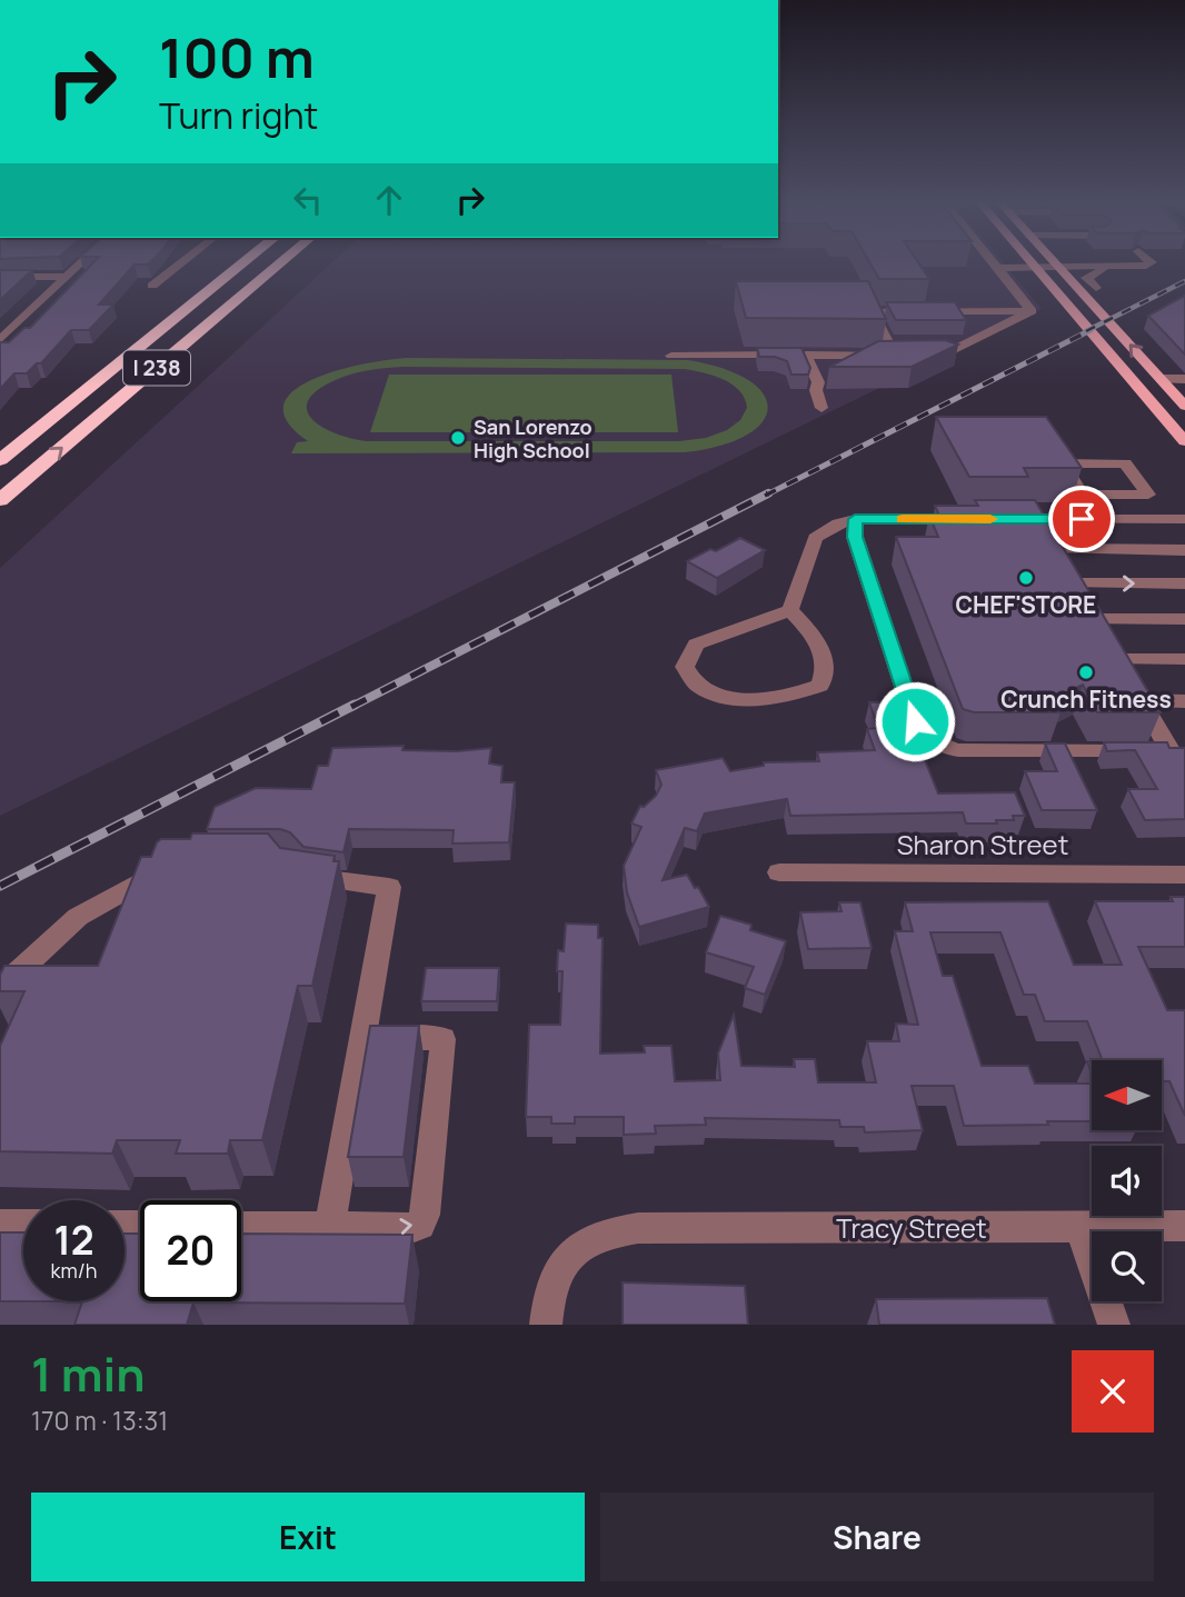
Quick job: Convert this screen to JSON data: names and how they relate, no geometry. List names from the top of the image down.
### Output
{
  "streets": {
    "highway": ["I 238"],
    "street": ["Sharon Street", "Tracy Street"]
  },
  "places": ["San Lorenzo High School", "CHEF'STORE", "Crunch Fitness"],
  "north": "left",
  "page": {
    "turn": ["100 m", "Turn right"],
    "speed": "12 km/h",
    "limit": "20",
    "heading": ["1 min", "170 m · 13:31"],
    "buttons": ["Exit", "Share"]
  }
}
